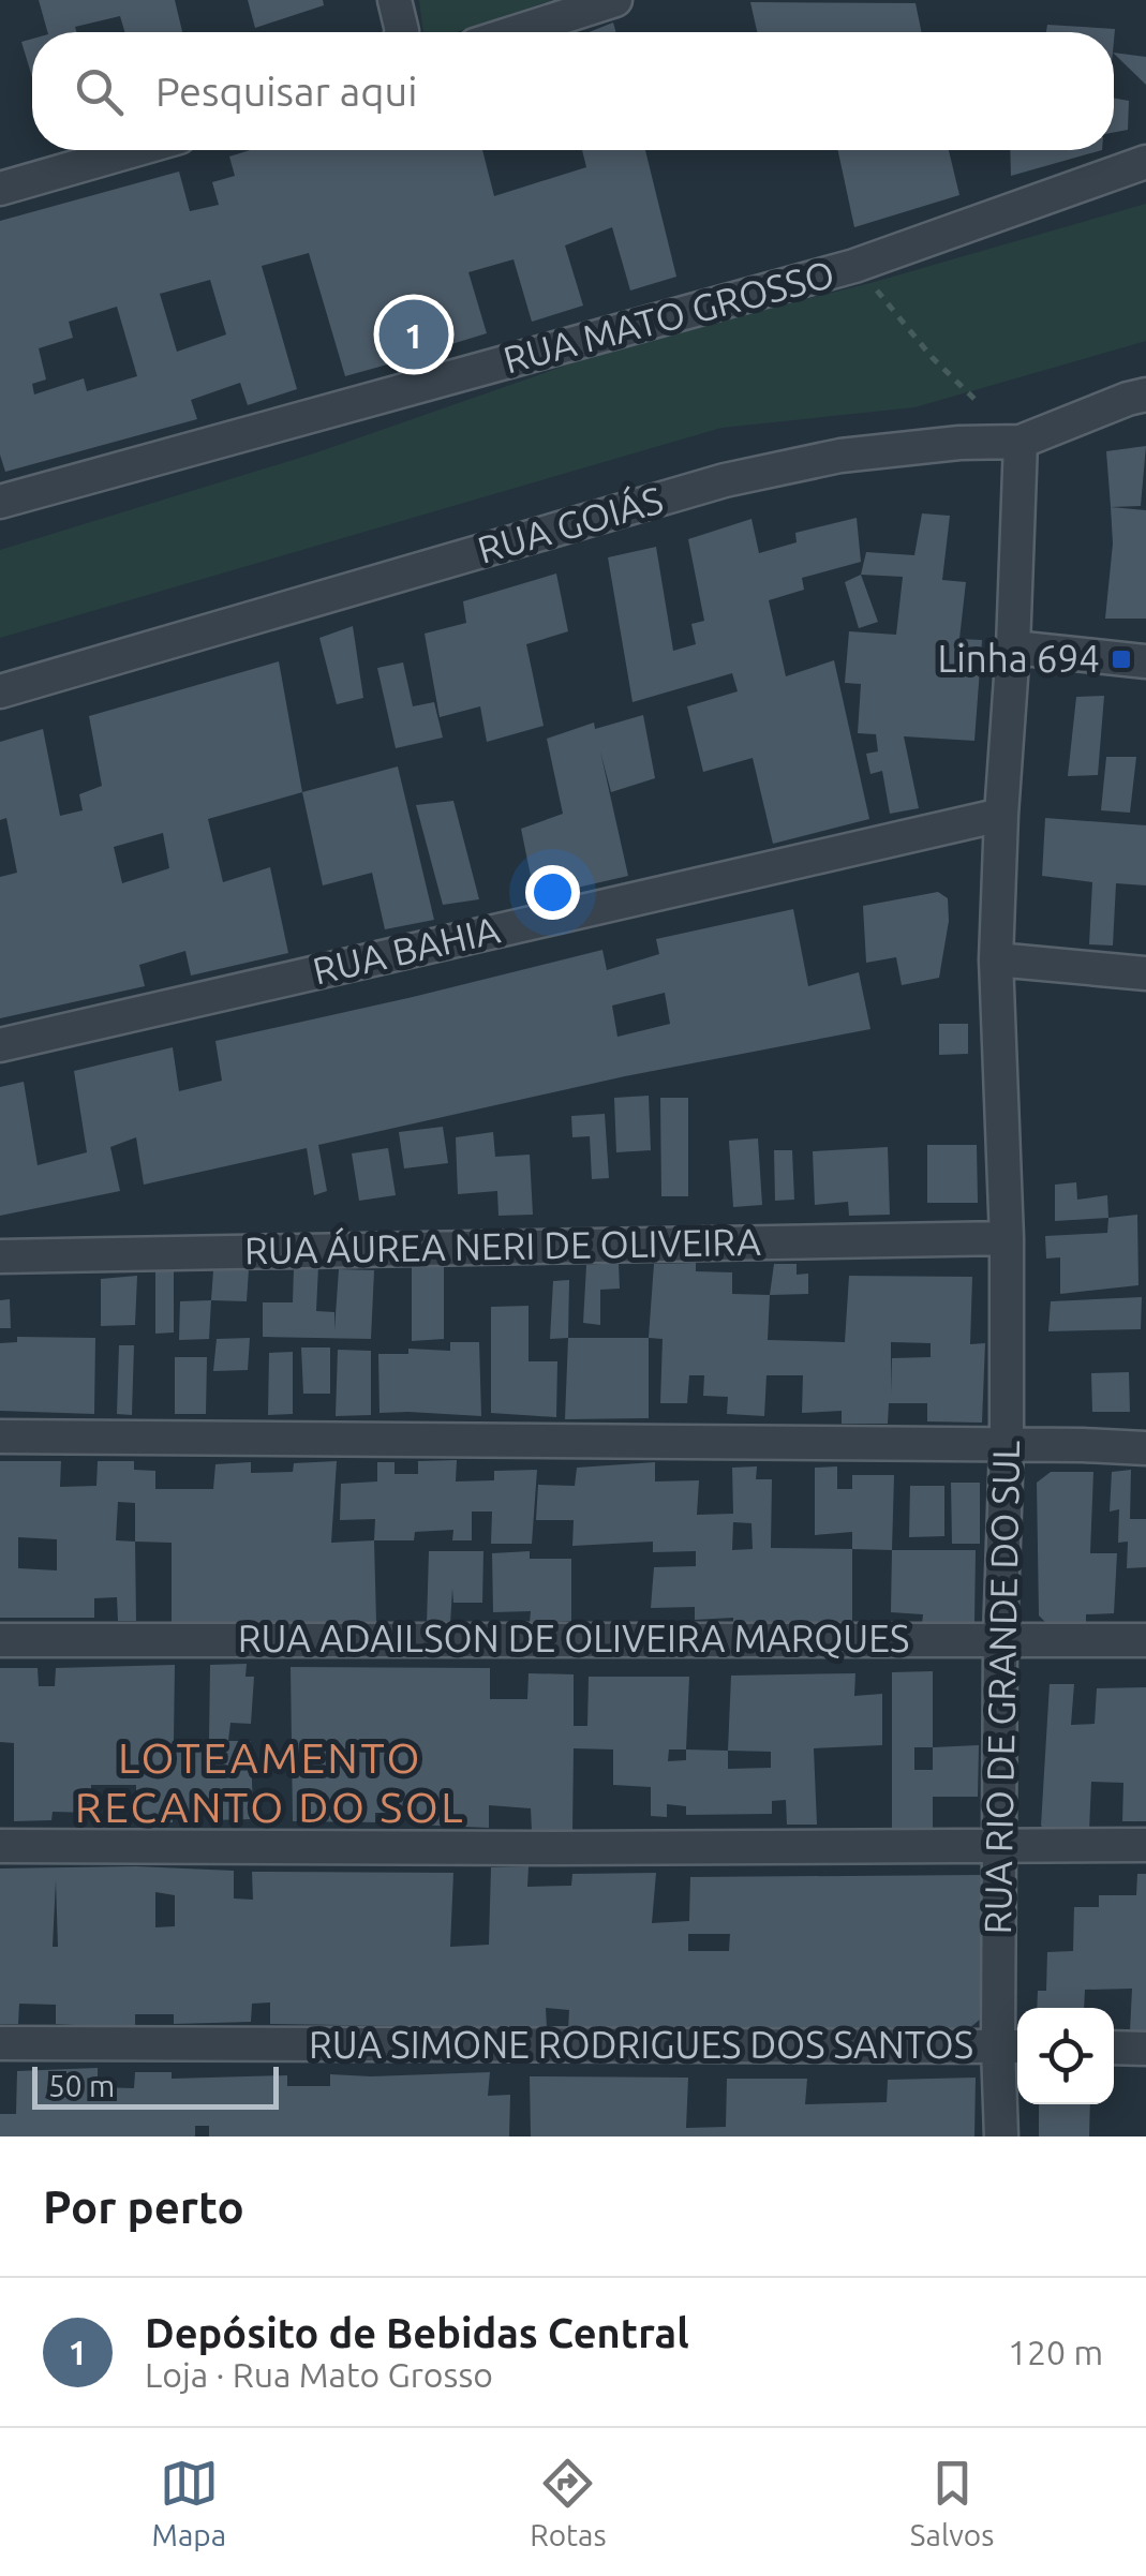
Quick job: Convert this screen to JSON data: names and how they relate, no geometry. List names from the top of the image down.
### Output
{
  "streets": {
    "street": [
      "RUA MATO GROSSO",
      "RUA GOIÁS",
      "RUA BAHIA",
      "RUA ÁUREA NERI DE OLIVEIRA",
      "RUA ADAILSON DE OLIVEIRA MARQUES",
      "RUA RIO DE GRANDE DO SUL",
      "RUA SIMONE RODRIGUES DOS SANTOS"
    ]
  },
  "crossings": [
    ["RUA GOIÁS", "RUA RIO DE GRANDE DO SUL"],
    ["RUA BAHIA", "RUA RIO DE GRANDE DO SUL"],
    ["RUA ÁUREA NERI DE OLIVEIRA", "RUA RIO DE GRANDE DO SUL"],
    ["RUA ADAILSON DE OLIVEIRA MARQUES", "RUA RIO DE GRANDE DO SUL"],
    ["RUA RIO DE GRANDE DO SUL", "RUA SIMONE RODRIGUES DOS SANTOS"]
  ],
  "districts": ["LOTEAMENTO RECANTO DO SOL"],
  "places": {
    "transit": ["Linha 694"]
  },
  "scale_bar": "50 m",
  "page": {
    "search": "Pesquisar aqui",
    "pins": "1",
    "scale": "50 m",
    "heading": "Por perto",
    "list": [
      {
        "mark": "1",
        "name": "Depósito de Bebidas Central",
        "note": "Loja · Rua Mato Grosso",
        "value": "120 m"
      }
    ],
    "nav": ["Mapa", "Rotas", "Salvos"]
  }
}
